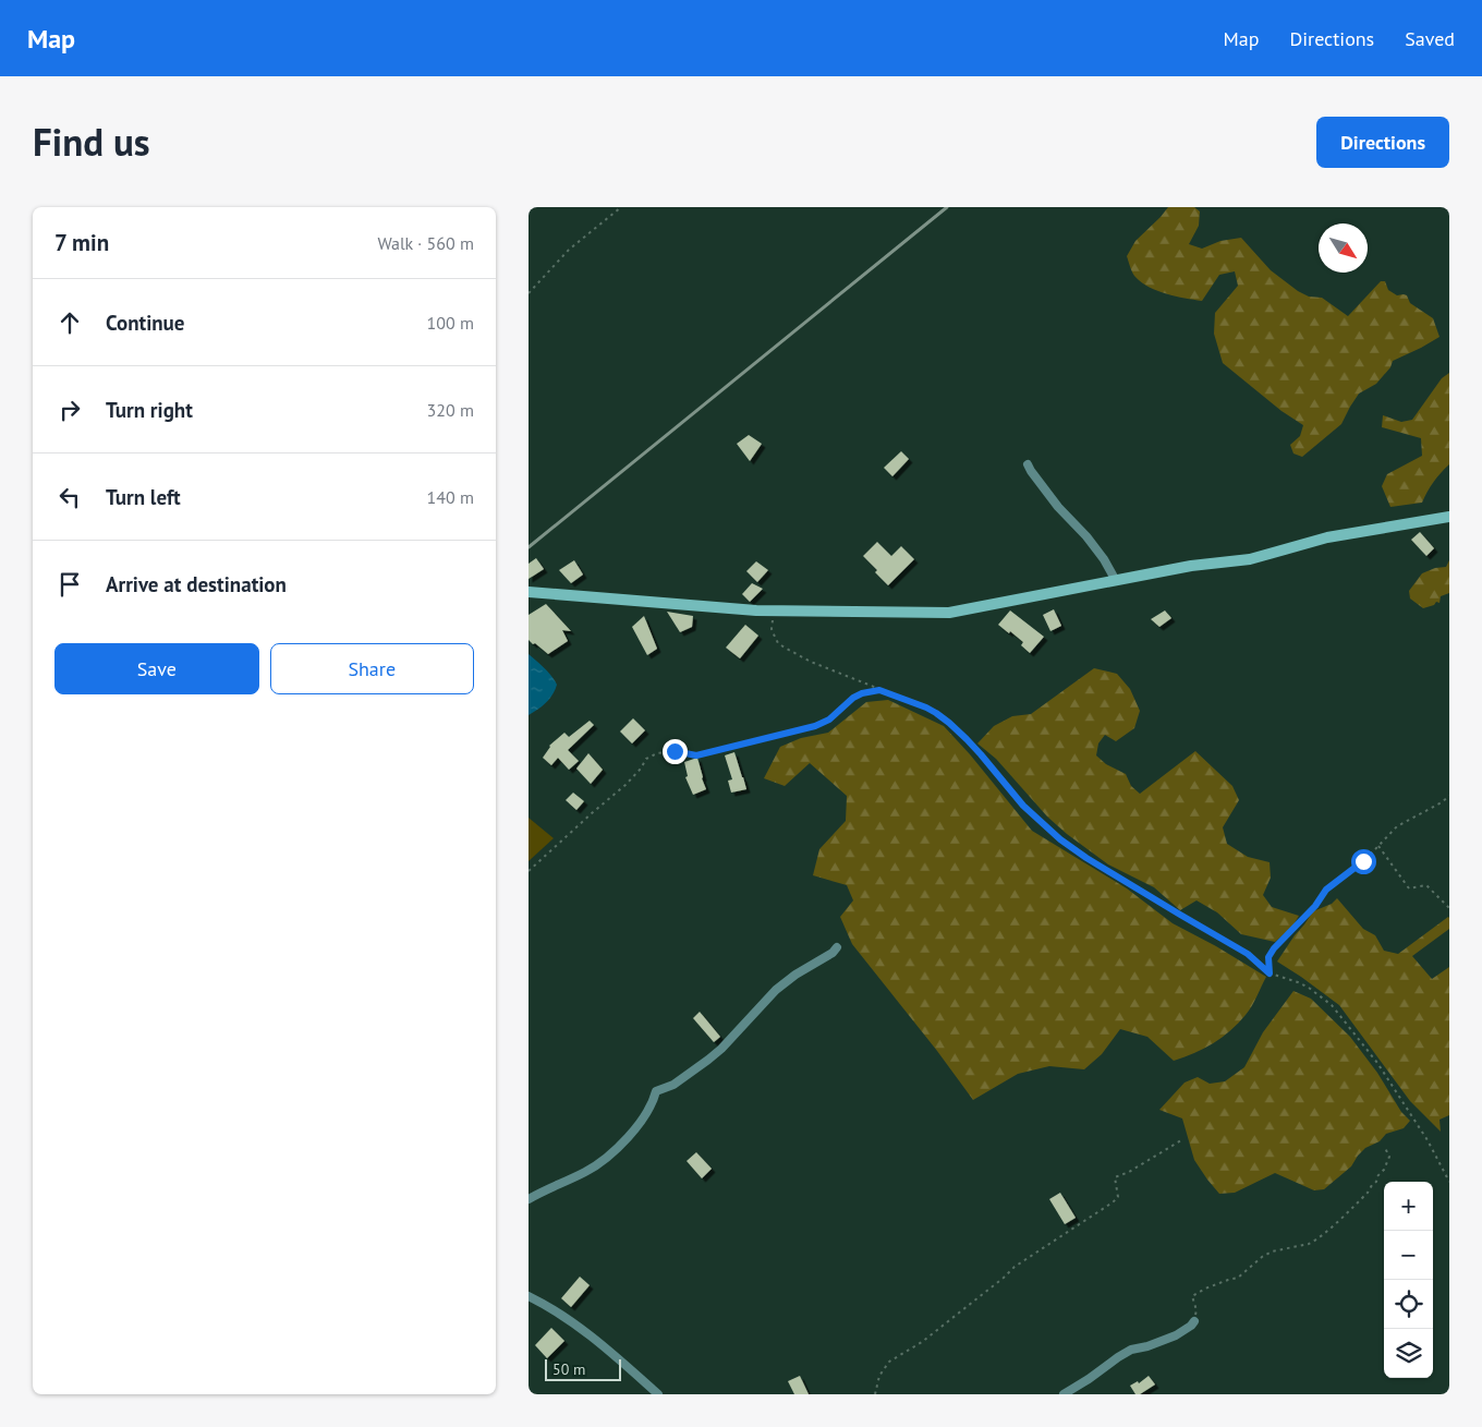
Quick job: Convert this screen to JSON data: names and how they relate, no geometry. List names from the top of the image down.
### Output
{
  "scale_bar": "50 m",
  "north": "bottom right",
  "page": {
    "header": "Map",
    "nav": ["Map", "Directions", "Saved"],
    "title": "Find us",
    "buttons": [
      "Directions",
      ["Save", "Share"]
    ],
    "heading": ["7 min", "Walk · 560 m"],
    "list": [
      ["Continue", "100 m"],
      ["Turn right", "320 m"],
      ["Turn left", "140 m"],
      "Arrive at destination"
    ],
    "map_buttons": ["+", "−"],
    "scale": "50 m"
  }
}
